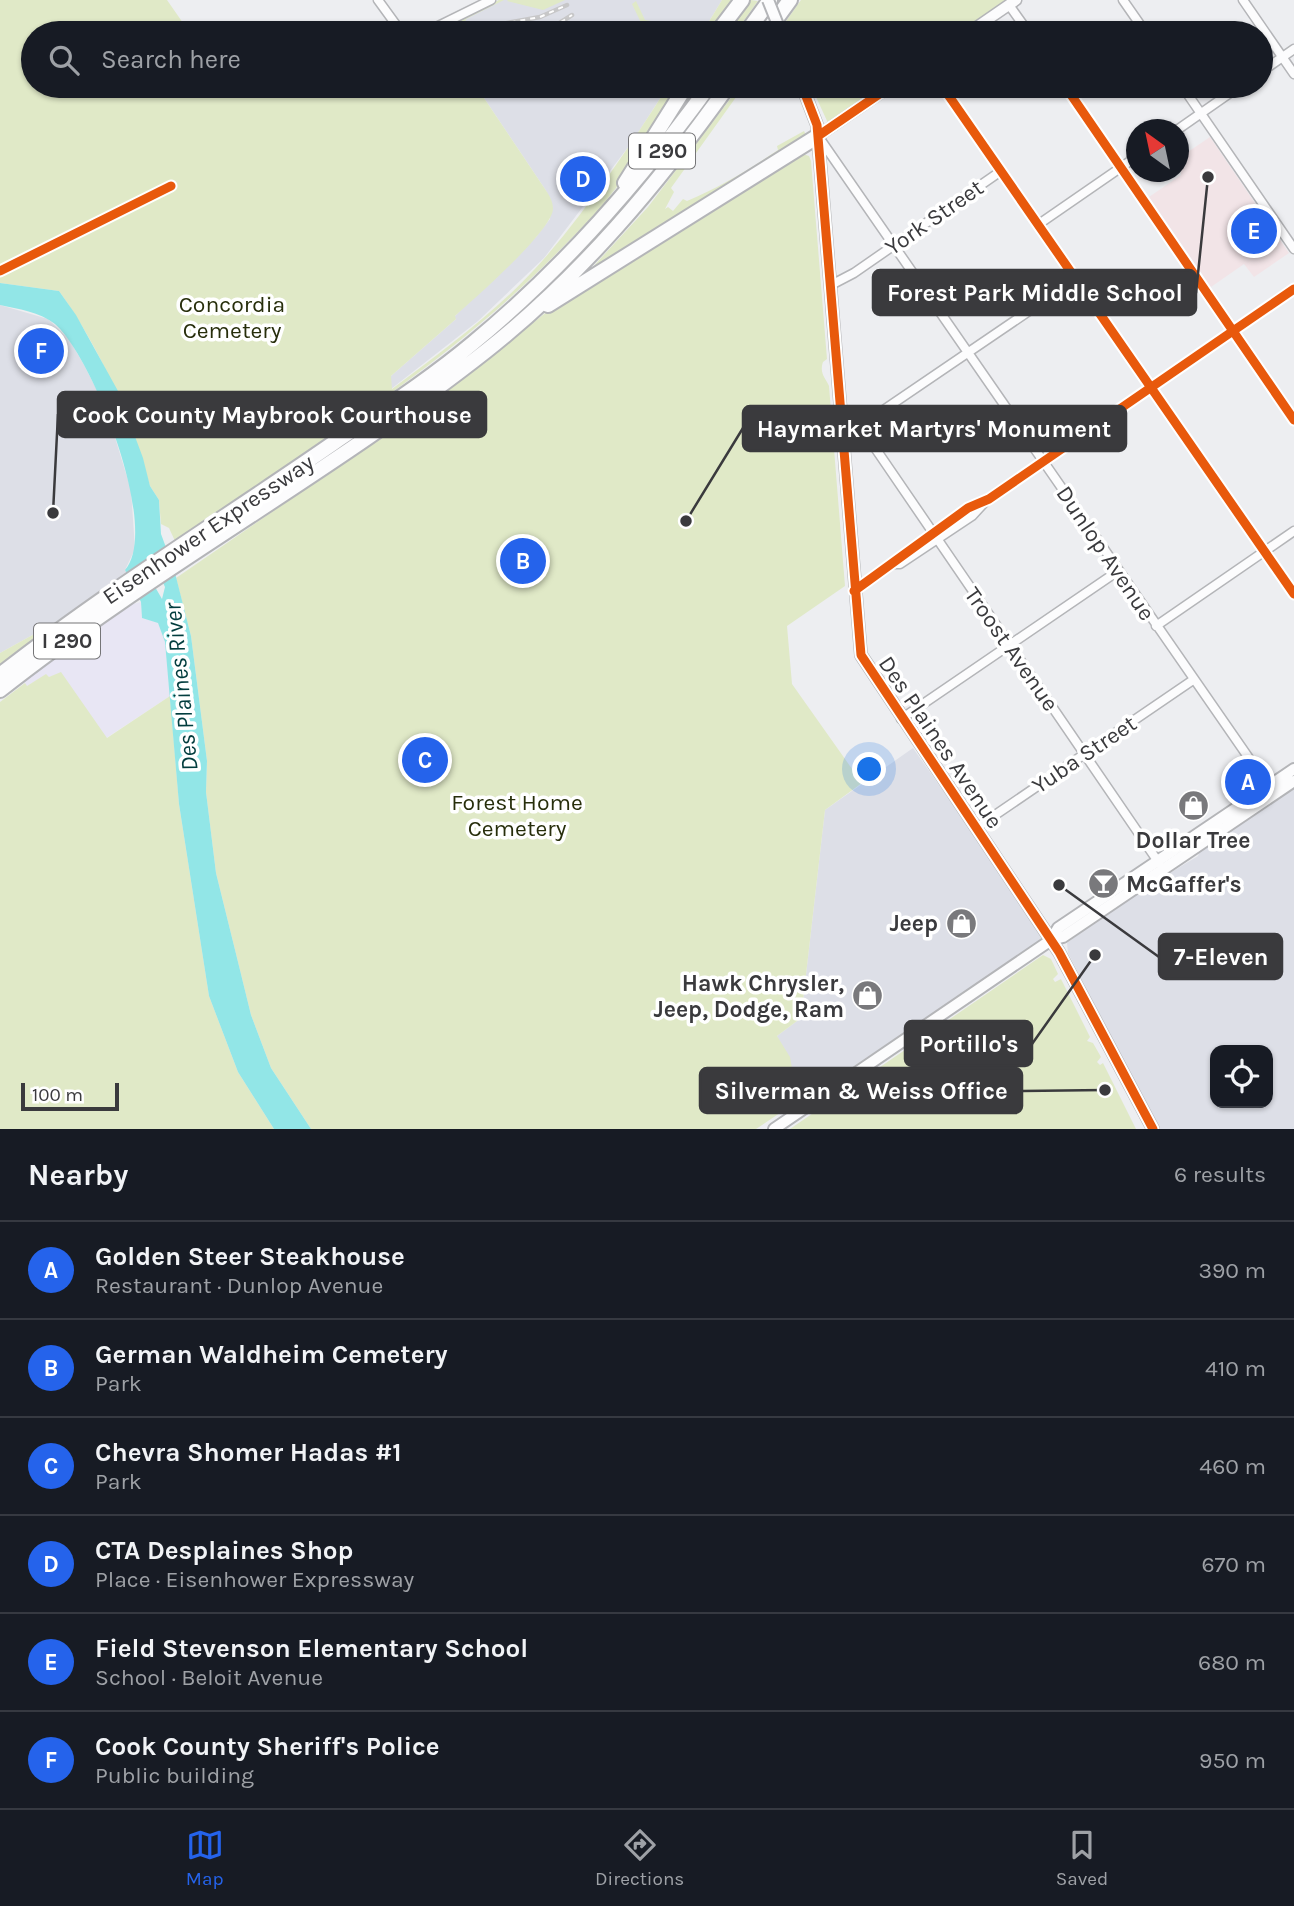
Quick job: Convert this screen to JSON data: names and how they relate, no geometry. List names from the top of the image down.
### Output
{
  "streets": {
    "highway": ["I 290", "Eisenhower Expressway"],
    "main road": ["Des Plaines Avenue"],
    "street": [
      "York Street",
      "Dunlop Avenue",
      "Troost Avenue",
      "Yuba Street"
    ]
  },
  "crossings": [
    ["York Street", "Dunlop Avenue"],
    ["York Street", "Des Plaines Avenue"],
    ["Dunlop Avenue", "Des Plaines Avenue"],
    ["Dunlop Avenue", "Yuba Street"],
    ["Troost Avenue", "Yuba Street"],
    ["Des Plaines Avenue", "Yuba Street"]
  ],
  "water": ["Des Plaines River"],
  "parks": ["Concordia Cemetery", "Forest Home Cemetery"],
  "places": {
    "other": [
      "Forest Park Middle School",
      "Cook County Maybrook Courthouse",
      "Haymarket Martyrs' Monument",
      "7-Eleven",
      "Portillo's",
      "Silverman & Weiss Office"
    ],
    "shop": ["Dollar Tree", "Jeep", "Hawk Chrysler, Jeep, Dodge, Ram"],
    "bar": ["McGaffer's"]
  },
  "scale_bar": "100 m",
  "north": "top left",
  "page": {
    "search": "Search here",
    "pins": [
      "D",
      "E",
      "F",
      "B",
      "C",
      "A"
    ],
    "scale": "100 m",
    "heading": ["Nearby", "6 results"],
    "list": [
      {
        "mark": "A",
        "name": "Golden Steer Steakhouse",
        "note": "Restaurant · Dunlop Avenue",
        "value": "390 m"
      },
      {
        "mark": "B",
        "name": "German Waldheim Cemetery",
        "note": "Park",
        "value": "410 m"
      },
      {
        "mark": "C",
        "name": "Chevra Shomer Hadas #1",
        "note": "Park",
        "value": "460 m"
      },
      {
        "mark": "D",
        "name": "CTA Desplaines Shop",
        "note": "Place · Eisenhower Expressway",
        "value": "670 m"
      },
      {
        "mark": "E",
        "name": "Field Stevenson Elementary School",
        "note": "School · Beloit Avenue",
        "value": "680 m"
      },
      {
        "mark": "F",
        "name": "Cook County Sheriff's Police",
        "note": "Public building",
        "value": "950 m"
      }
    ],
    "nav": ["Map", "Directions", "Saved"]
  }
}
